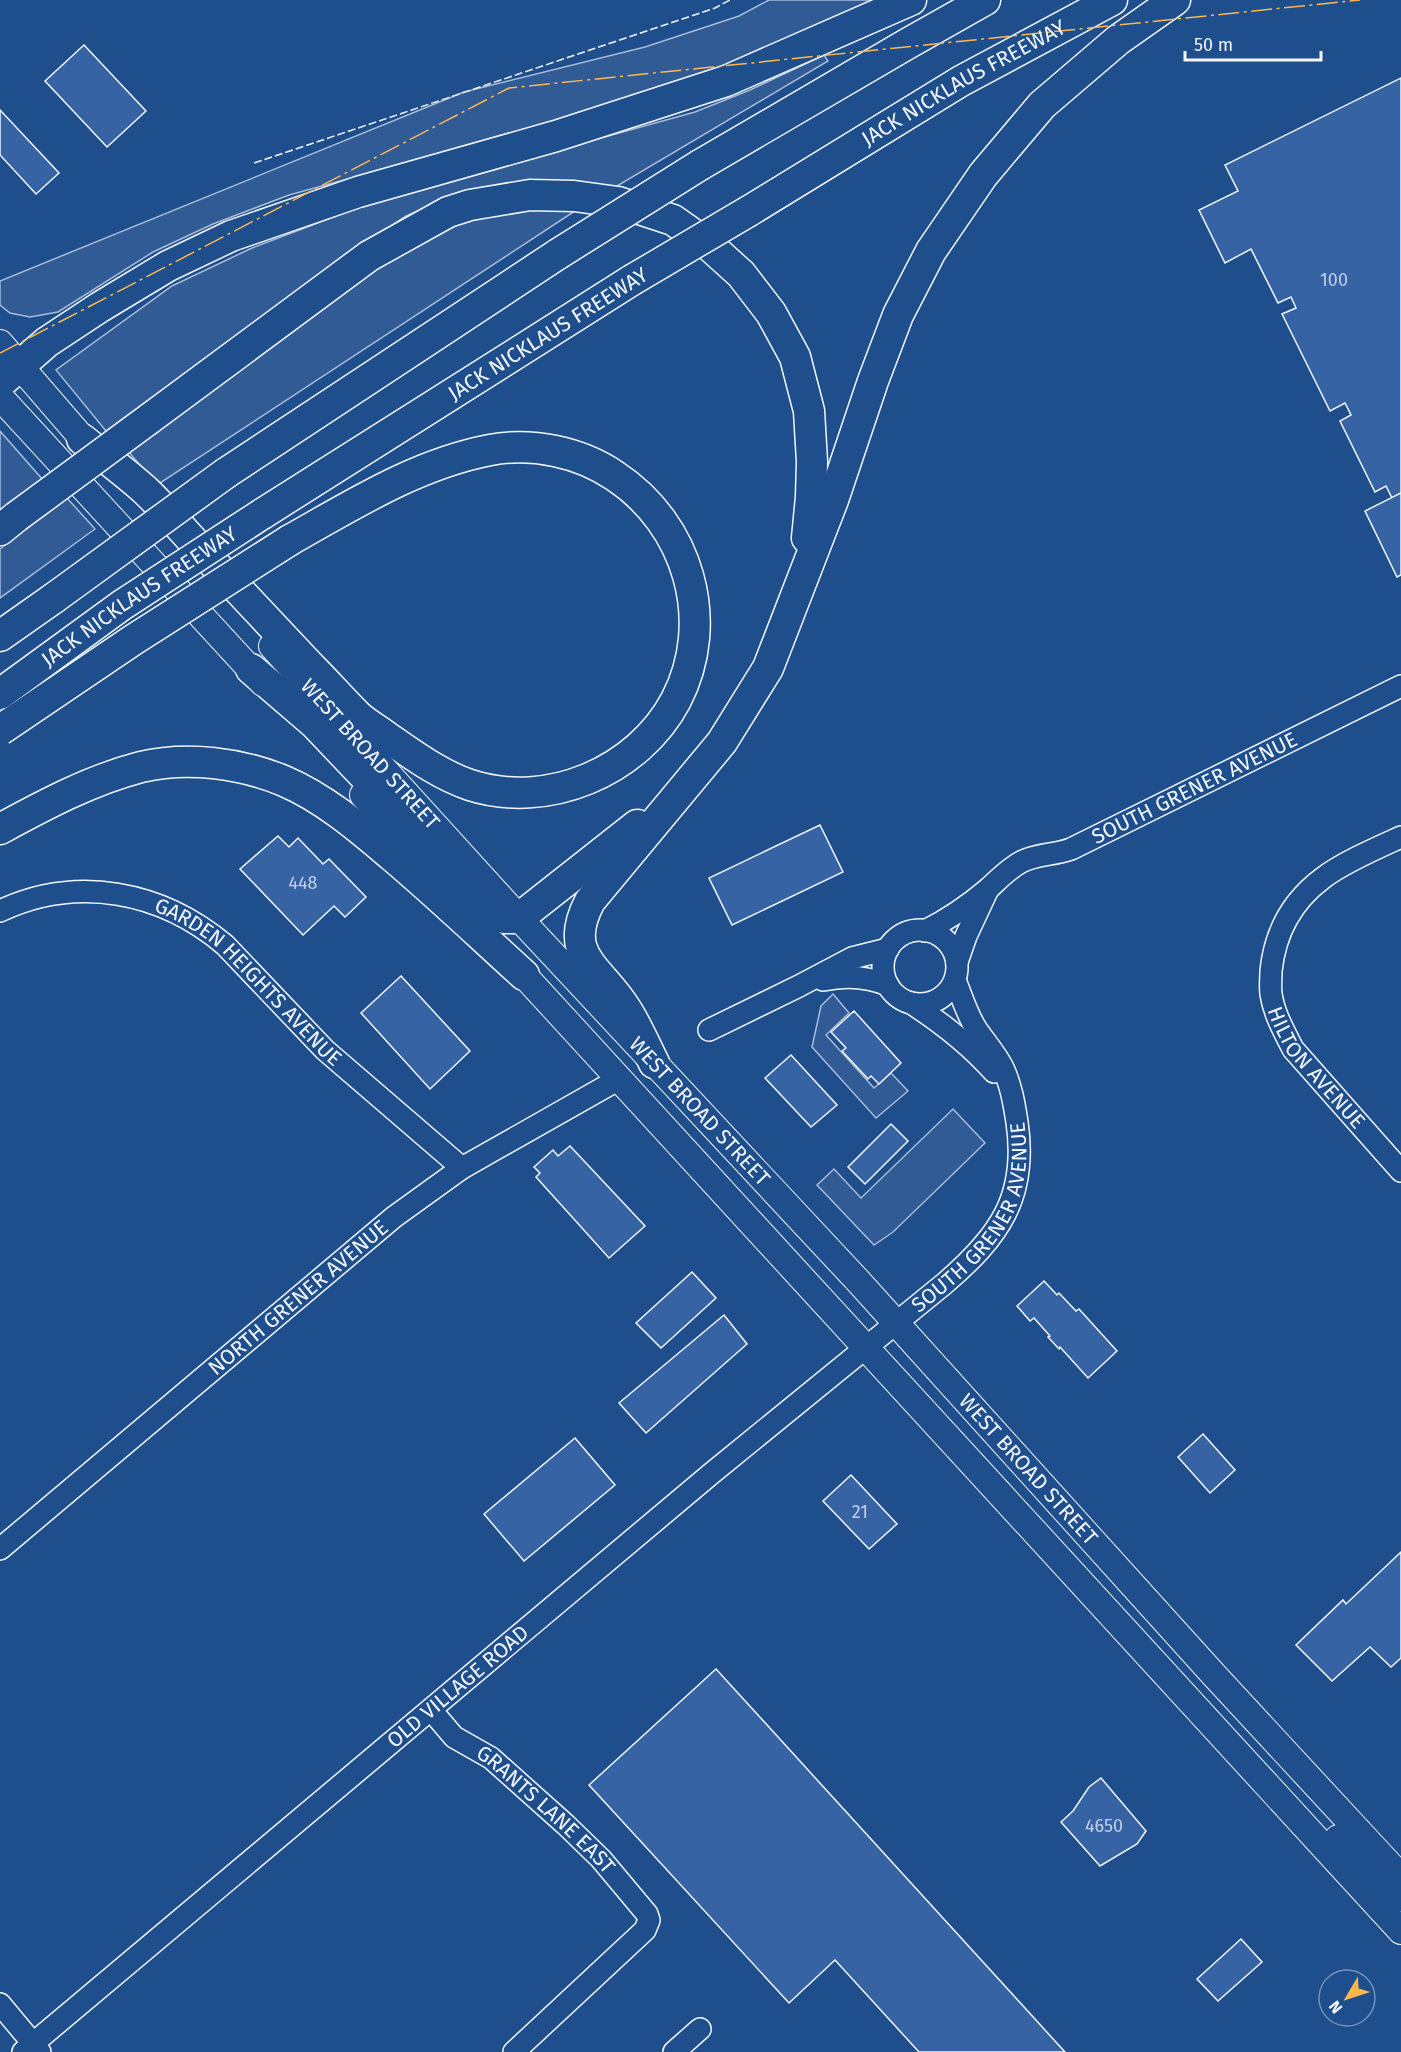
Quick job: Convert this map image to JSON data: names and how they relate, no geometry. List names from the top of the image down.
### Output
{
  "streets": {
    "highway": ["JACK NICKLAUS FREEWAY"],
    "main road": ["WEST BROAD STREET"],
    "street": [
      "SOUTH GRENER AVENUE",
      "GARDEN HEIGHTS AVENUE",
      "HILTON AVENUE",
      "NORTH GRENER AVENUE",
      "OLD VILLAGE ROAD",
      "GRANTS LANE EAST"
    ]
  },
  "crossings": [
    ["WEST BROAD STREET", "SOUTH GRENER AVENUE"],
    ["WEST BROAD STREET", "NORTH GRENER AVENUE"],
    ["WEST BROAD STREET", "OLD VILLAGE ROAD"],
    ["SOUTH GRENER AVENUE", "OLD VILLAGE ROAD"],
    ["GARDEN HEIGHTS AVENUE", "NORTH GRENER AVENUE"],
    ["OLD VILLAGE ROAD", "GRANTS LANE EAST"]
  ],
  "house_numbers": [
    "100",
    "448",
    "21",
    "4650"
  ],
  "scale_bar": "50 m",
  "north": "bottom left"
}
